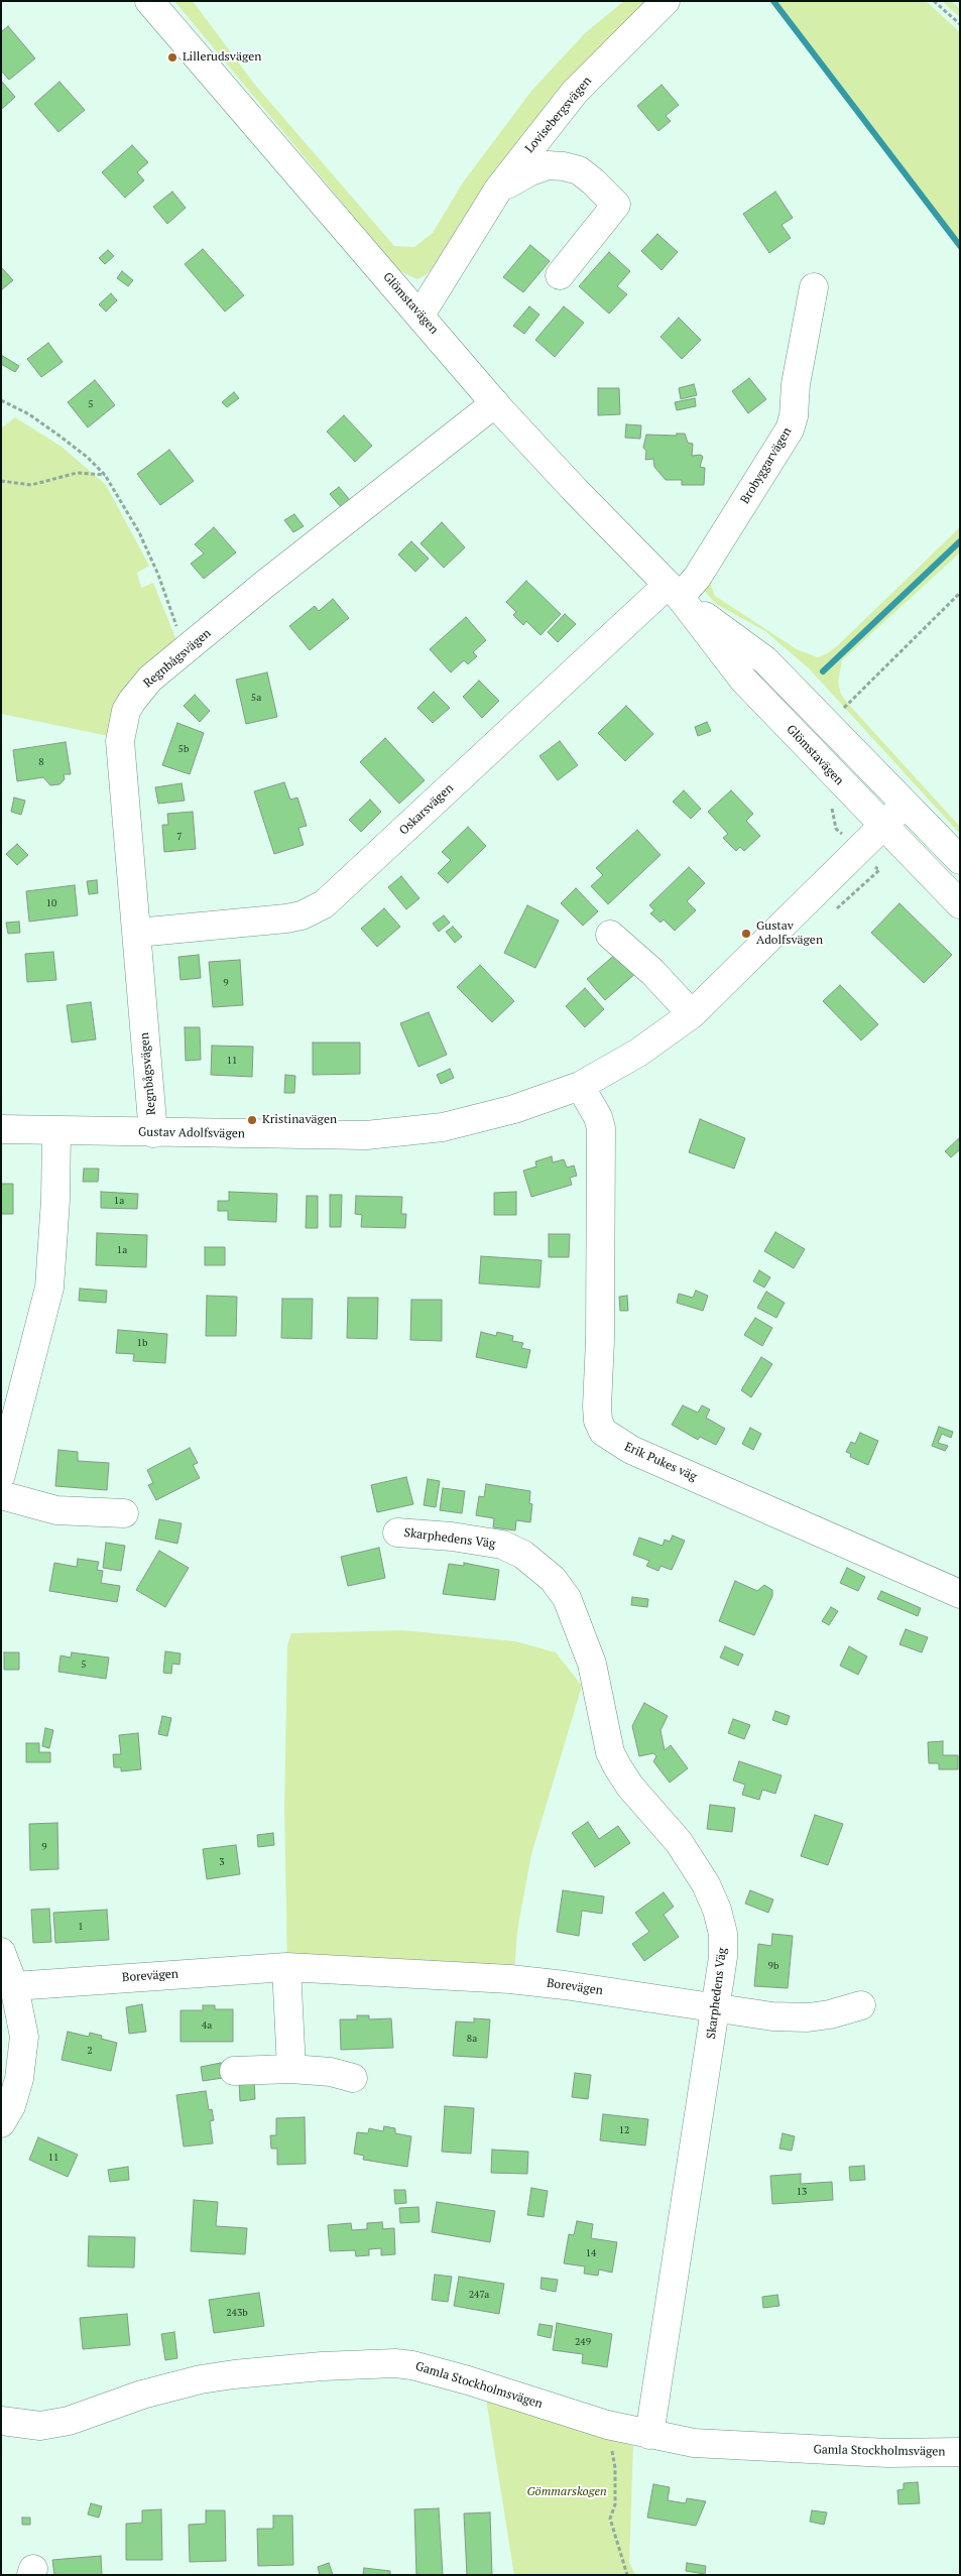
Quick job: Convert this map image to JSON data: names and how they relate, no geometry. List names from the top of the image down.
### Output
{
  "streets": {
    "street": [
      "Lovisebergsvägen",
      "Glömstavägen",
      "Brobyggarvägen",
      "Regnbågsvägen",
      "Oskarsvägen",
      "Gustav Adolfsvägen",
      "Erik Pukes väg",
      "Skarphedens Väg",
      "Borevägen",
      "Gamla Stockholmsvägen"
    ]
  },
  "crossings": [
    ["Lovisebergsvägen", "Glömstavägen"],
    ["Glömstavägen", "Brobyggarvägen"],
    ["Glömstavägen", "Regnbågsvägen"],
    ["Glömstavägen", "Oskarsvägen"],
    ["Glömstavägen", "Gustav Adolfsvägen"],
    ["Brobyggarvägen", "Oskarsvägen"],
    ["Regnbågsvägen", "Oskarsvägen"],
    ["Regnbågsvägen", "Gustav Adolfsvägen"],
    ["Gustav Adolfsvägen", "Erik Pukes väg"],
    ["Skarphedens Väg", "Borevägen"],
    ["Skarphedens Väg", "Gamla Stockholmsvägen"]
  ],
  "parks": ["Gömmarskogen"],
  "places": ["Lillerudsvägen", "Gustav Adolfsvägen", "Kristinavägen"],
  "house_numbers": [
    "5",
    "5a",
    "5b",
    "8",
    "7",
    "10",
    "9",
    "11",
    "1a",
    "1a",
    "1b",
    "5",
    "9",
    "3",
    "1",
    "9b",
    "4a",
    "8a",
    "2",
    "12",
    "11",
    "13",
    "14",
    "247a",
    "243b",
    "249"
  ]
}
